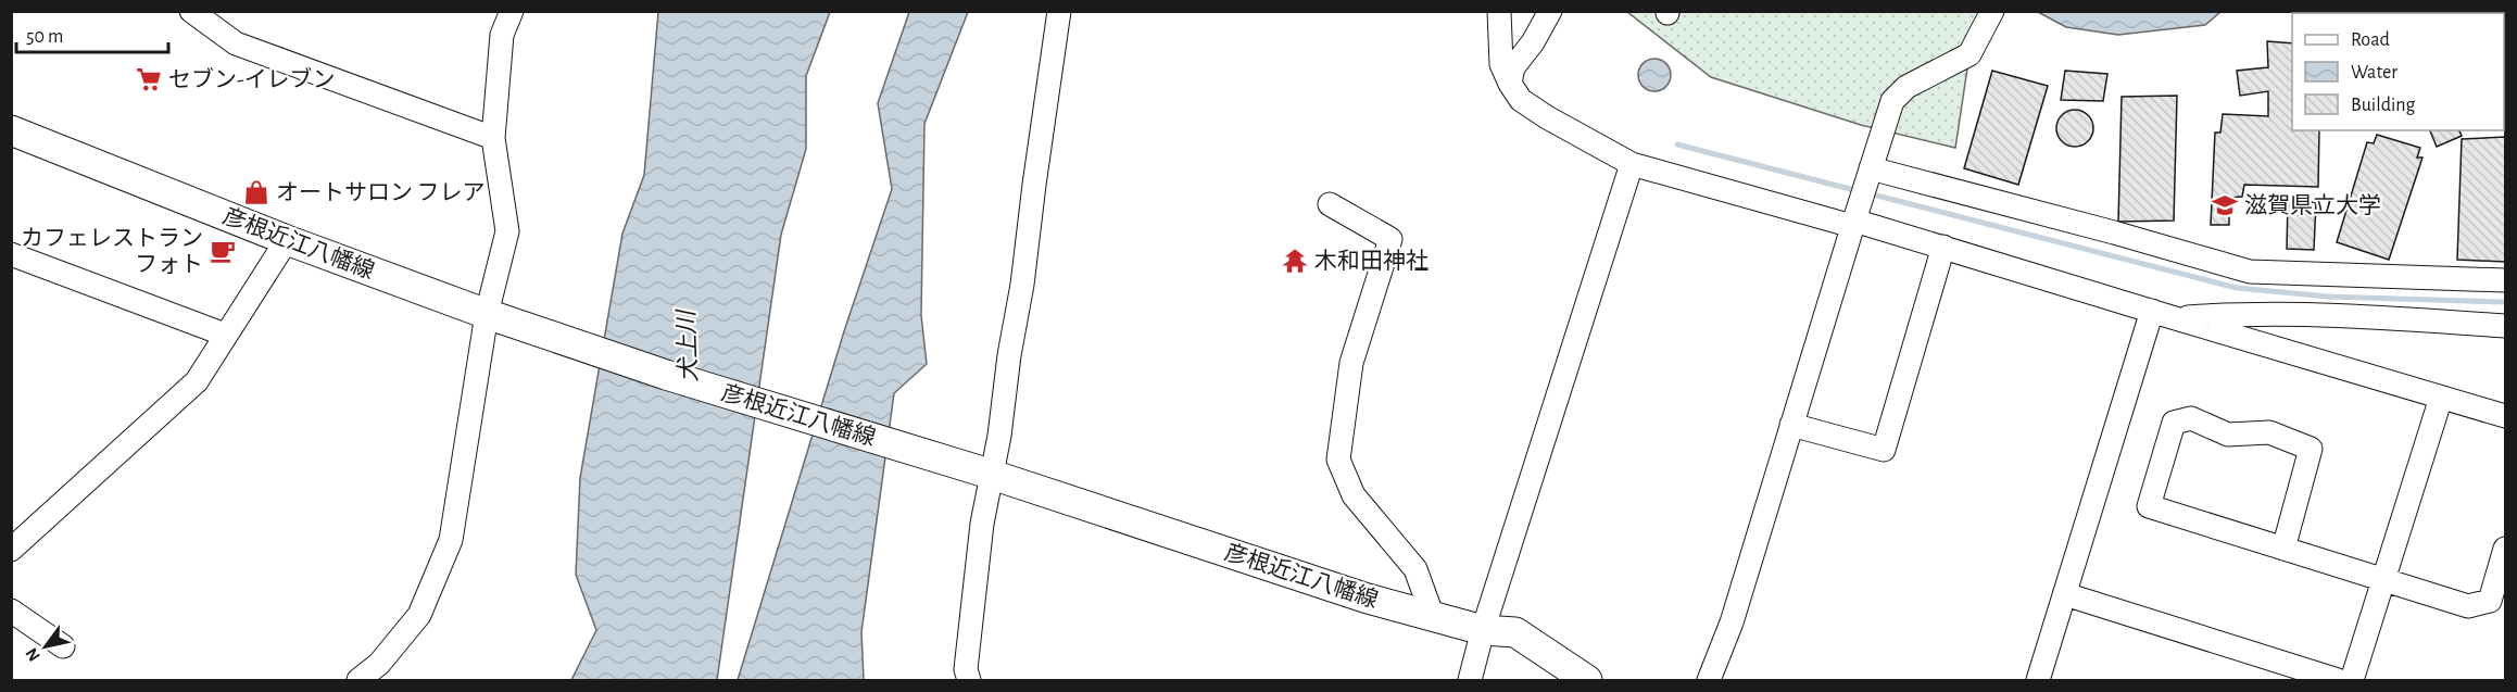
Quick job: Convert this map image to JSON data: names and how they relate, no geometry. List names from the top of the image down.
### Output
{
  "streets": {
    "main road": ["彦根近江八幡線"]
  },
  "water": ["犬上川"],
  "places": {
    "supermarket": ["セブン-イレブン"],
    "shop": ["オートサロン フレア"],
    "school or university": ["滋賀県立大学"],
    "cafe": ["カフェレストラン フォト"],
    "temple": ["木和田神社"]
  },
  "legend": ["Road", "Water", "Building"],
  "scale_bar": "50 m",
  "north": "bottom left"
}
